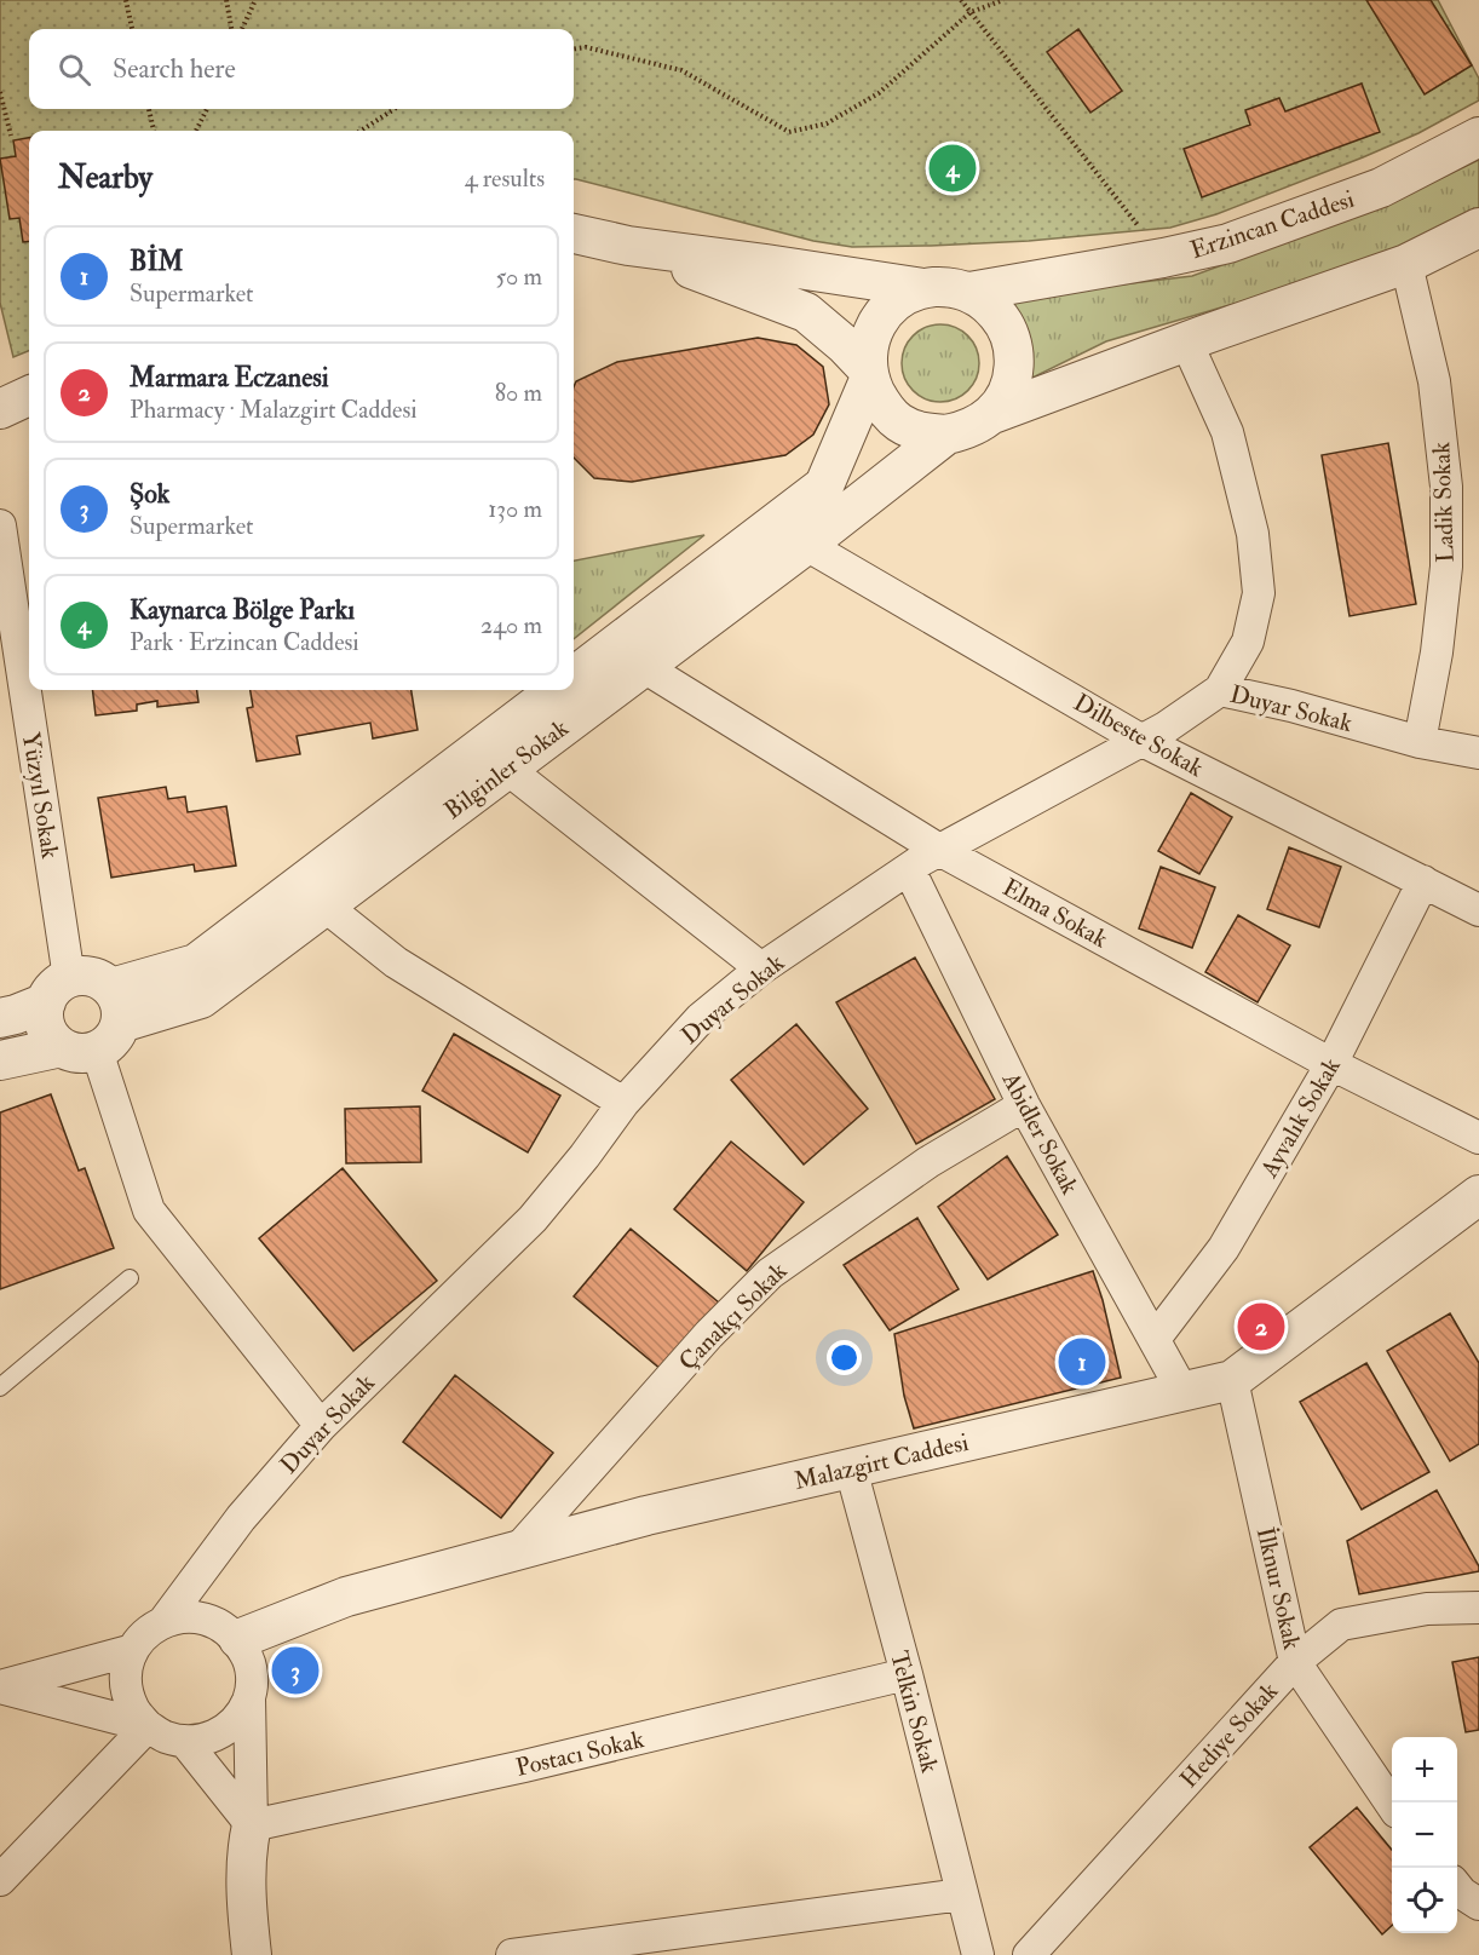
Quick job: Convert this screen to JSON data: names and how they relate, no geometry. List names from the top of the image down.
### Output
{
  "streets": {
    "street": [
      "Erzincan Caddesi",
      "Ladik Sokak",
      "Duyar Sokak",
      "Dilbeste Sokak",
      "Bilginler Sokak",
      "Yüzyıl Sokak",
      "Elma Sokak",
      "Ayvalık Sokak",
      "Abidler Sokak",
      "Çanakçı Sokak",
      "Malazgirt Caddesi",
      "İlknur Sokak",
      "Telkin Sokak",
      "Hediye Sokak",
      "Postacı Sokak"
    ]
  },
  "crossings": [
    ["Erzincan Caddesi", "Bilginler Sokak"],
    ["Ladik Sokak", "Duyar Sokak"],
    ["Duyar Sokak", "Dilbeste Sokak"],
    ["Duyar Sokak", "Elma Sokak"],
    ["Duyar Sokak", "Abidler Sokak"],
    ["Duyar Sokak", "Malazgirt Caddesi"],
    ["Dilbeste Sokak", "Bilginler Sokak"],
    ["Dilbeste Sokak", "Ayvalık Sokak"],
    ["Bilginler Sokak", "Yüzyıl Sokak"],
    ["Bilginler Sokak", "Elma Sokak"],
    ["Elma Sokak", "Ayvalık Sokak"],
    ["Ayvalık Sokak", "Abidler Sokak"],
    ["Abidler Sokak", "Çanakçı Sokak"],
    ["Abidler Sokak", "Malazgirt Caddesi"],
    ["Çanakçı Sokak", "Malazgirt Caddesi"],
    ["Malazgirt Caddesi", "İlknur Sokak"],
    ["Malazgirt Caddesi", "Telkin Sokak"],
    ["İlknur Sokak", "Hediye Sokak"],
    ["Telkin Sokak", "Postacı Sokak"]
  ],
  "page": {
    "search": "Search here",
    "heading": ["Nearby", "4 results"],
    "pins": [
      "4",
      "2",
      "1",
      "3"
    ],
    "list": [
      {
        "mark": "1",
        "name": "BİM",
        "note": "Supermarket",
        "value": "50 m"
      },
      {
        "mark": "2",
        "name": "Marmara Eczanesi",
        "note": "Pharmacy · Malazgirt Caddesi",
        "value": "80 m"
      },
      {
        "mark": "3",
        "name": "Şok",
        "note": "Supermarket",
        "value": "130 m"
      },
      {
        "mark": "4",
        "name": "Kaynarca Bölge Parkı",
        "note": "Park · Erzincan Caddesi",
        "value": "240 m"
      }
    ],
    "map_buttons": ["+", "−"]
  }
}
